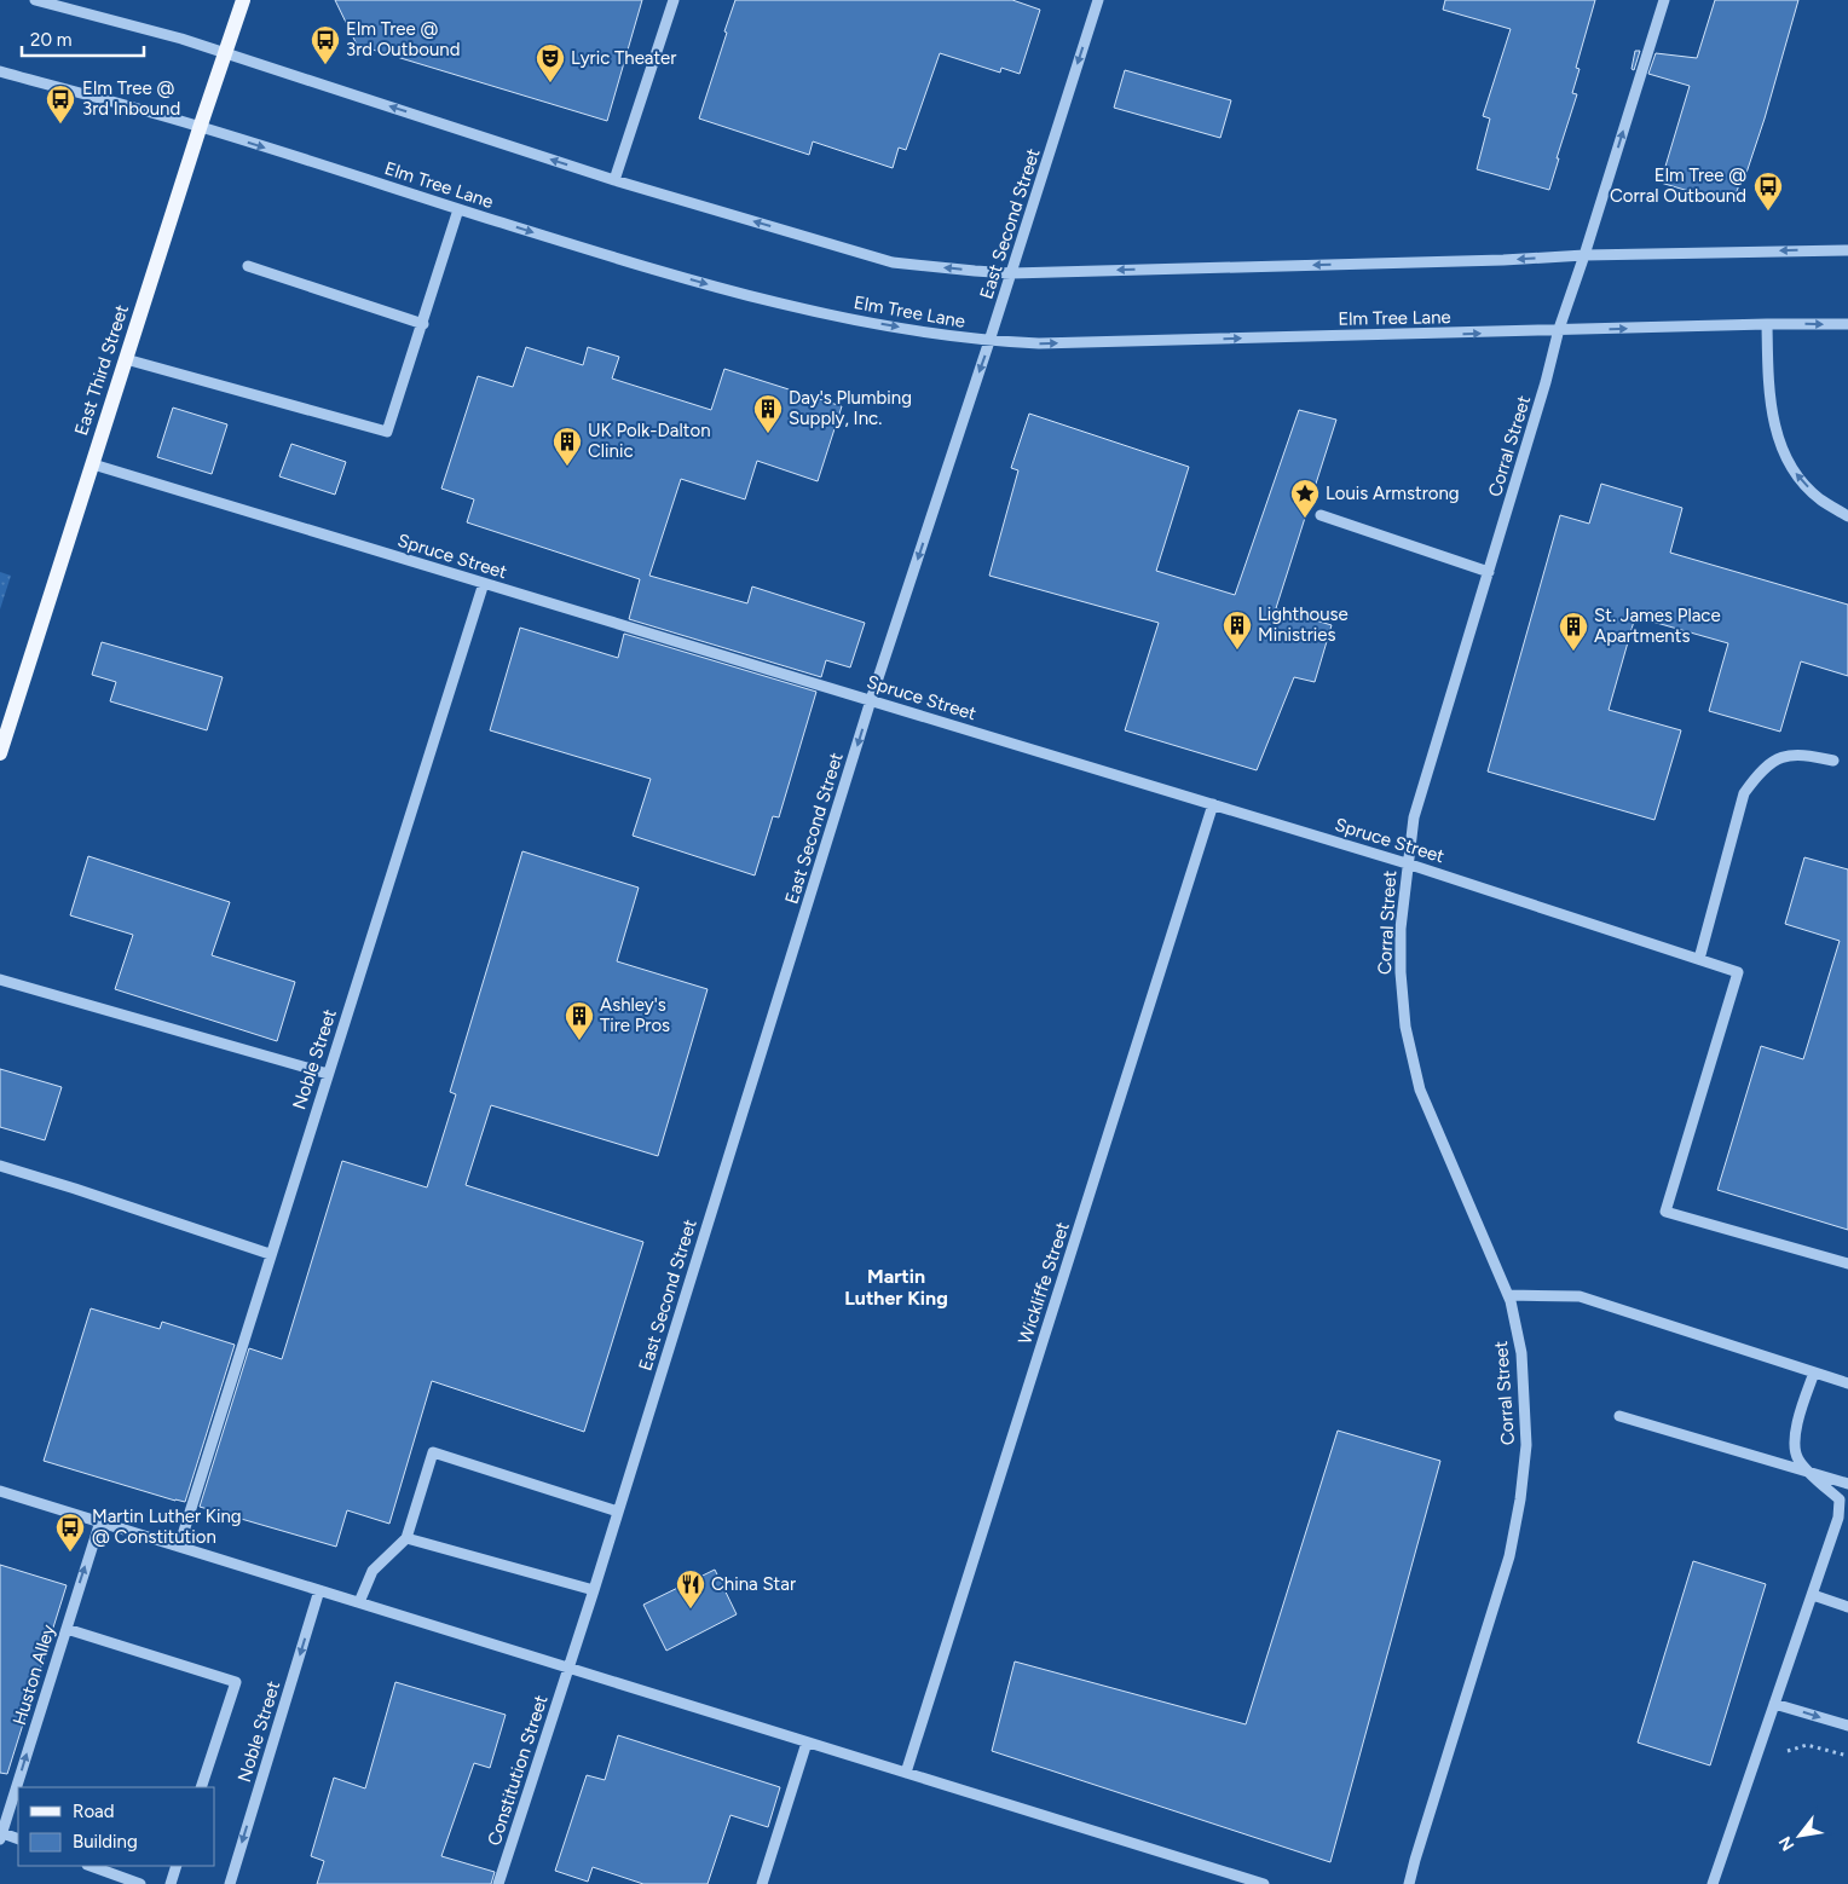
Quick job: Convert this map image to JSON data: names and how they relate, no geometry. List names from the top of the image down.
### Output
{
  "streets": {
    "main road": ["East Third Street"],
    "street": [
      "Elm Tree Lane",
      "East Second Street",
      "Corral Street",
      "Spruce Street",
      "Noble Street",
      "Wickliffe Street",
      "Huston Alley",
      "Constitution Street"
    ]
  },
  "crossings": [
    ["Elm Tree Lane", "East Second Street"],
    ["Elm Tree Lane", "East Third Street"],
    ["Elm Tree Lane", "Corral Street"],
    ["East Second Street", "Spruce Street"],
    ["East Second Street", "Constitution Street"],
    ["East Third Street", "Spruce Street"],
    ["Corral Street", "Spruce Street"],
    ["Spruce Street", "Noble Street"],
    ["Spruce Street", "Wickliffe Street"]
  ],
  "one_way": ["East Second Street", "Huston Alley"],
  "districts": ["Martin Luther King"],
  "places": {
    "bus stop": [
      "Elm Tree @ 3rd Outbound",
      "Elm Tree @ 3rd Inbound",
      "Elm Tree @ Corral Outbound",
      "Martin Luther King @ Constitution"
    ],
    "theatre": ["Lyric Theater"],
    "building": [
      "Day's Plumbing Supply, Inc.",
      "UK Polk-Dalton Clinic",
      "Lighthouse Ministries",
      "St. James Place Apartments",
      "Ashley's Tire Pros"
    ],
    "place": ["Louis Armstrong"],
    "restaurant": ["China Star"]
  },
  "legend": ["Road", "Building"],
  "scale_bar": "20 m",
  "north": "bottom left"
}
